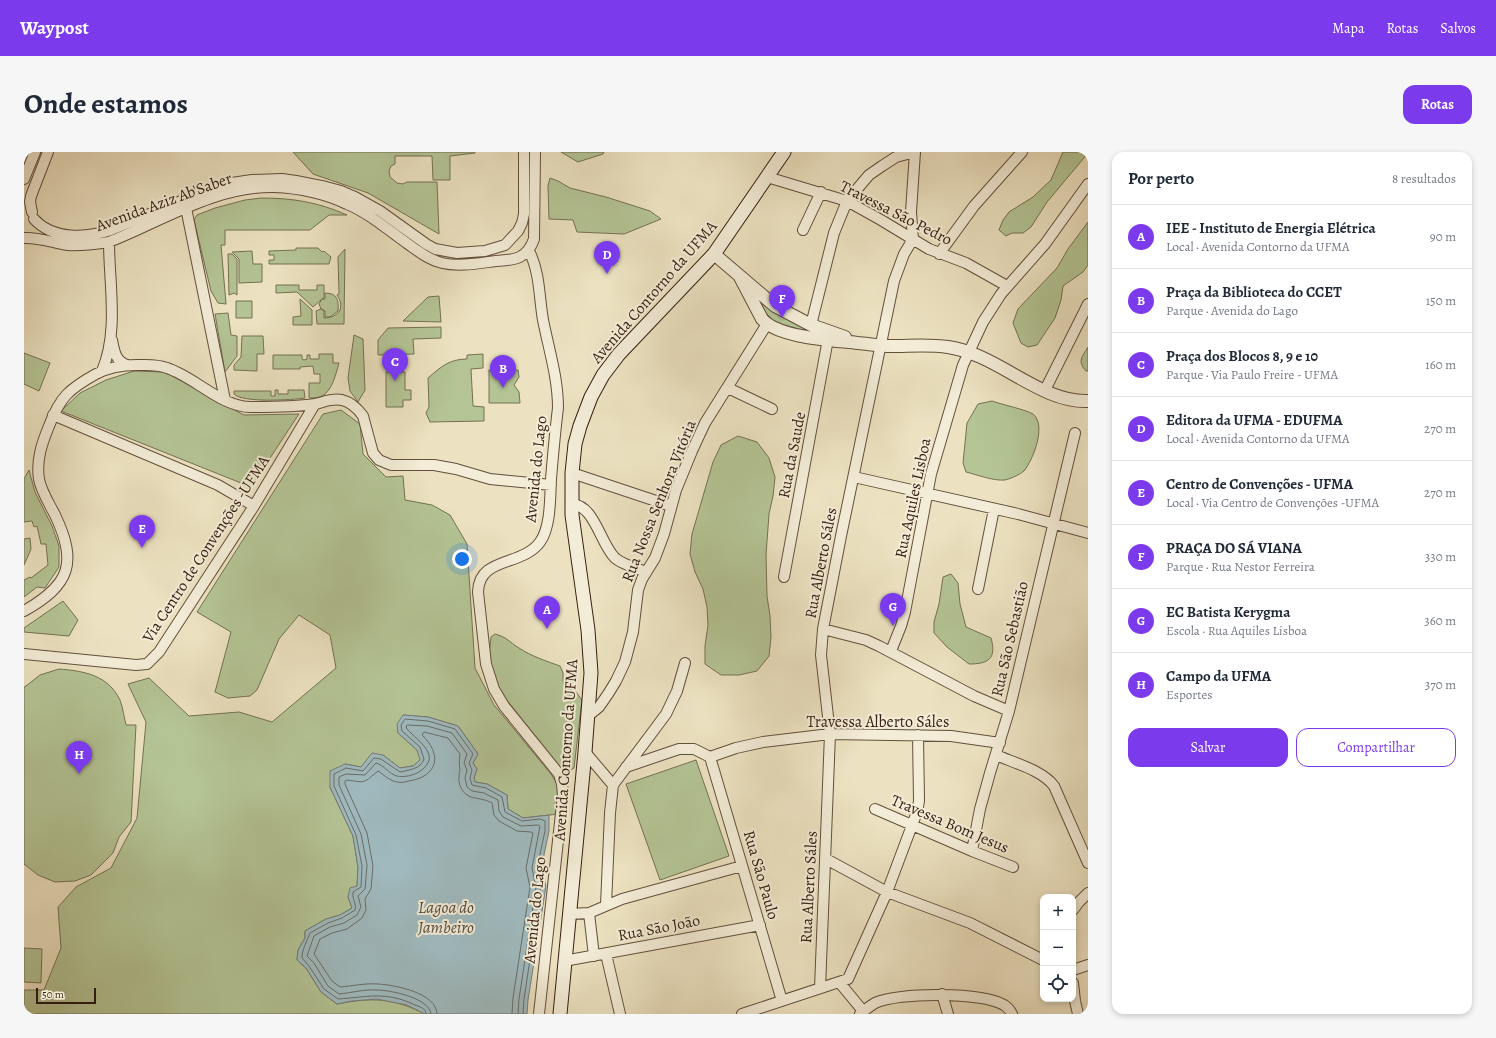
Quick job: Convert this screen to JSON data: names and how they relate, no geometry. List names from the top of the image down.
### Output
{
  "streets": {
    "main road": ["Avenida Contorno da UFMA"],
    "street": [
      "Avenida Aziz Ab'Saber",
      "Travessa São Pedro",
      "Rua da Saude",
      "Avenida do Lago",
      "Rua Aquiles Lisboa",
      "Rua Nossa Senhora Vitória",
      "Via Centro de Convenções -UFMA",
      "Rua Alberto Sáles",
      "Rua São Sebastião",
      "Travessa Alberto Sáles",
      "Travessa Bom Jesus",
      "Rua São Paulo",
      "Rua São João"
    ]
  },
  "crossings": [
    ["Avenida Aziz Ab'Saber", "Avenida do Lago"],
    ["Travessa São Pedro", "Avenida Contorno da UFMA"],
    ["Travessa São Pedro", "Rua Aquiles Lisboa"],
    ["Travessa São Pedro", "Rua Alberto Sáles"],
    ["Avenida Contorno da UFMA", "Rua Nossa Senhora Vitória"],
    ["Avenida Contorno da UFMA", "Rua São João"],
    ["Rua Alberto Sáles", "Travessa Alberto Sáles"],
    ["Rua São Sebastião", "Travessa Alberto Sáles"],
    ["Rua São Sebastião", "Travessa Bom Jesus"],
    ["Travessa Alberto Sáles", "Rua São Paulo"],
    ["Rua São Paulo", "Rua São João"]
  ],
  "water": ["Lagoa do Jambeiro"],
  "scale_bar": "50 m",
  "page": {
    "header": "Waypost",
    "nav": ["Mapa", "Rotas", "Salvos"],
    "title": "Onde estamos",
    "buttons": [
      "Rotas",
      ["Salvar", "Compartilhar"]
    ],
    "heading": ["Por perto", "8 resultados"],
    "list": [
      {
        "mark": "A",
        "name": "IEE - Instituto de Energia Elétrica",
        "note": "Local · Avenida Contorno da UFMA",
        "value": "90 m"
      },
      {
        "mark": "B",
        "name": "Praça da Biblioteca do CCET",
        "note": "Parque · Avenida do Lago",
        "value": "150 m"
      },
      {
        "mark": "C",
        "name": "Praça dos Blocos 8, 9 e 10",
        "note": "Parque · Via Paulo Freire - UFMA",
        "value": "160 m"
      },
      {
        "mark": "D",
        "name": "Editora da UFMA - EDUFMA",
        "note": "Local · Avenida Contorno da UFMA",
        "value": "270 m"
      },
      {
        "mark": "E",
        "name": "Centro de Convenções - UFMA",
        "note": "Local · Via Centro de Convenções -UFMA",
        "value": "270 m"
      },
      {
        "mark": "F",
        "name": "PRAÇA DO SÁ VIANA",
        "note": "Parque · Rua Nestor Ferreira",
        "value": "330 m"
      },
      {
        "mark": "G",
        "name": "EC Batista Kerygma",
        "note": "Escola · Rua Aquiles Lisboa",
        "value": "360 m"
      },
      {
        "mark": "H",
        "name": "Campo da UFMA",
        "note": "Esportes",
        "value": "370 m"
      }
    ],
    "pins": [
      "D",
      "F",
      "C",
      "B",
      "E",
      "G",
      "A",
      "H"
    ],
    "map_buttons": ["+", "−"],
    "scale": "50 m"
  }
}
